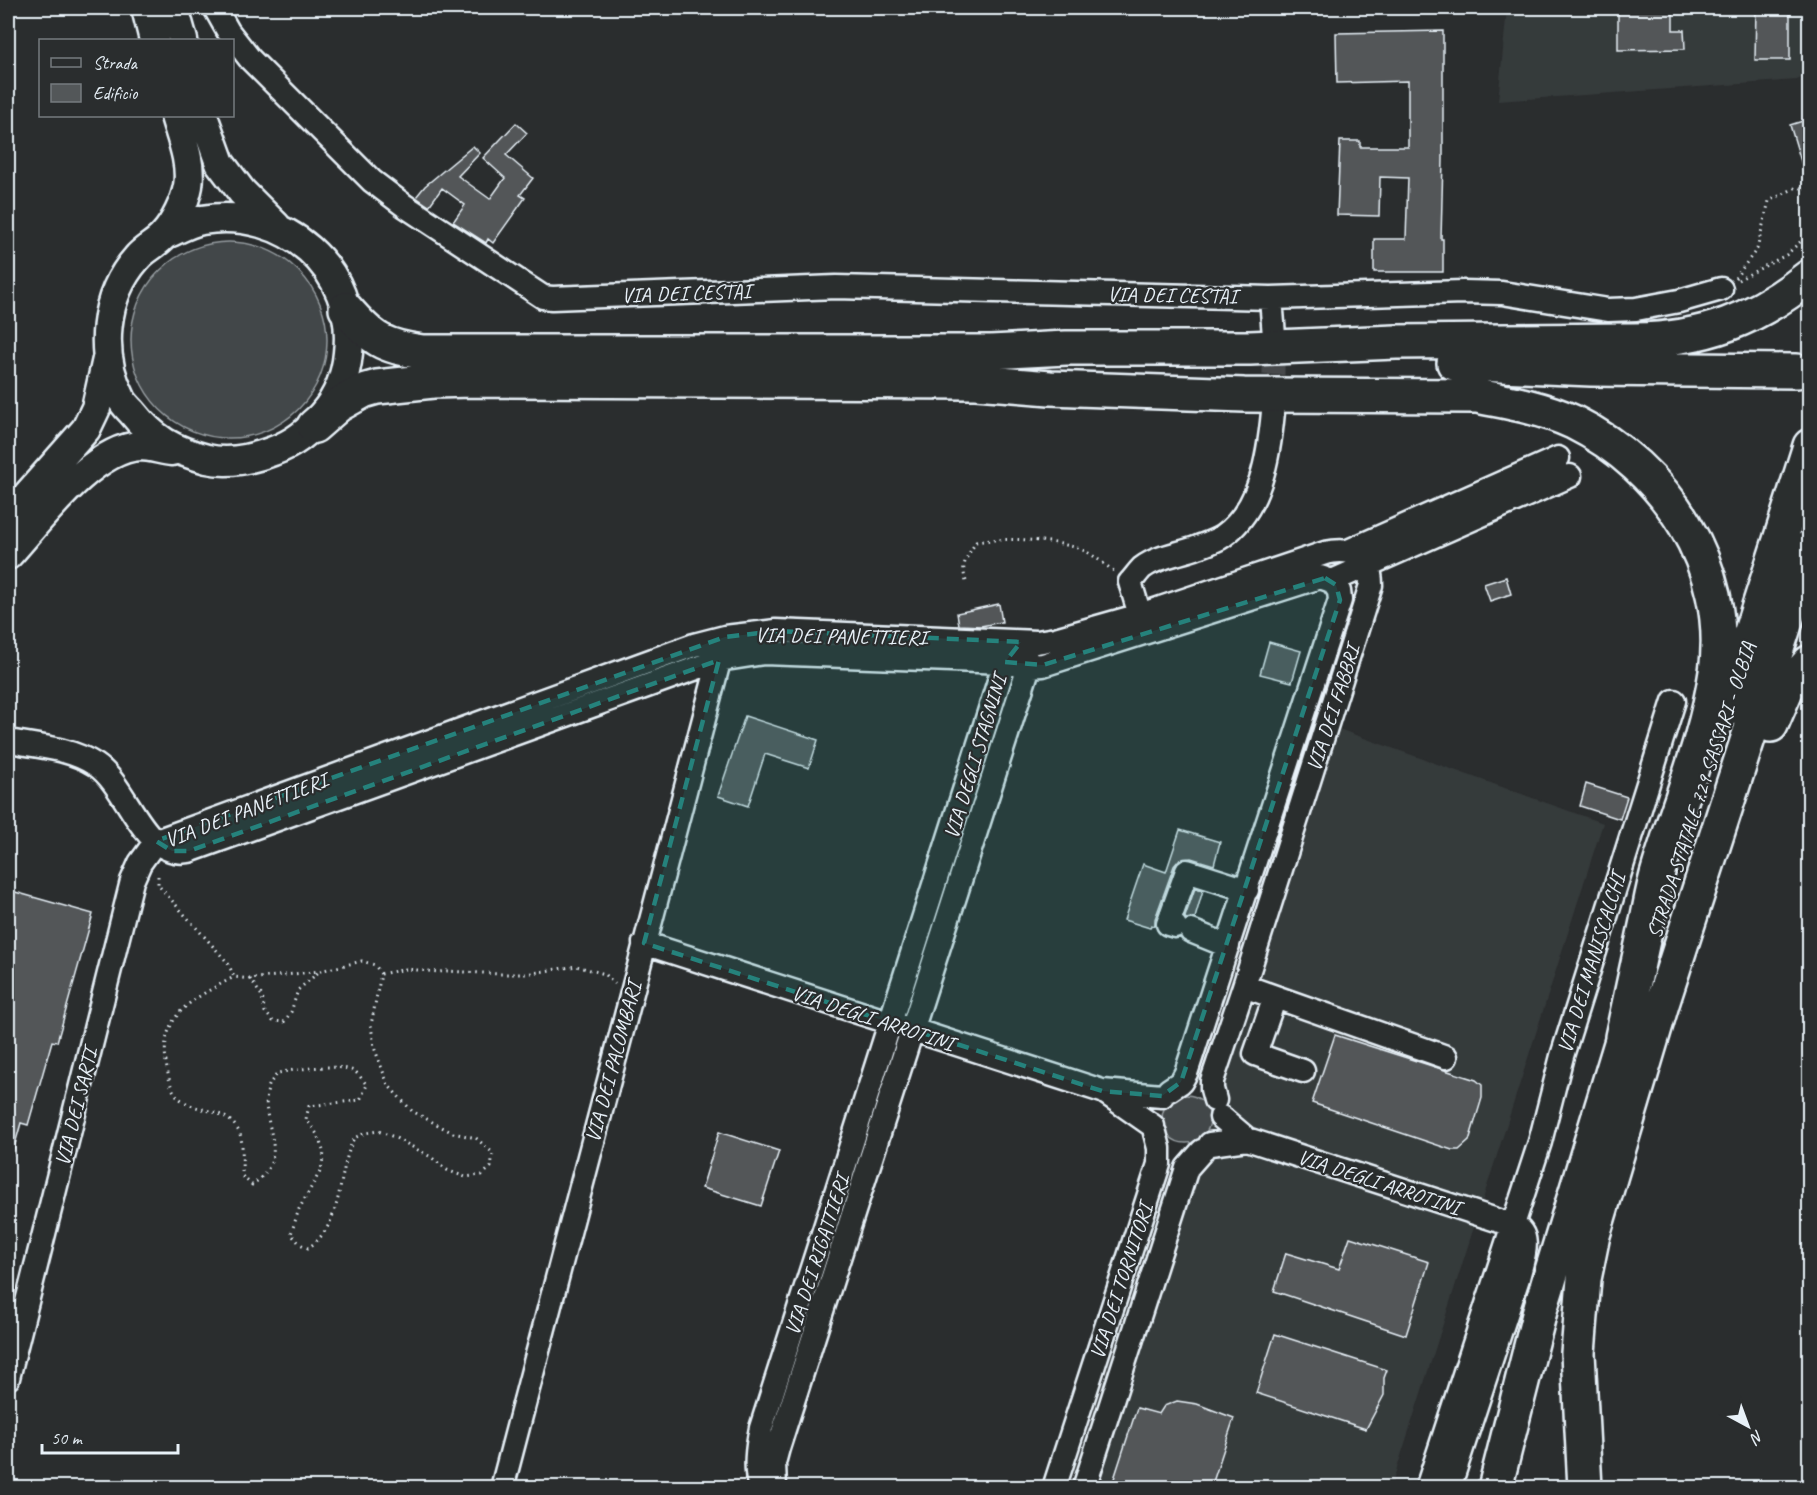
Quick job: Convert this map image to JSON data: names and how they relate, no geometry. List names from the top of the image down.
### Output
{
  "streets": {
    "highway": ["STRADA STATALE 729 SASSARI - OLBIA"],
    "street": [
      "VIA DEI CESTAI",
      "VIA DEI PANETTIERI",
      "VIA DEI FABBRI",
      "VIA DEGLI STAGNINI",
      "VIA DEI MANISCALCHI",
      "VIA DEGLI ARROTINI",
      "VIA DEI PALOMBARI",
      "VIA DEI SARTI",
      "VIA DEI RIGATTIERI",
      "VIA DEI TORNITORI"
    ]
  },
  "crossings": [
    ["VIA DEI PANETTIERI", "VIA DEI FABBRI"],
    ["VIA DEI PANETTIERI", "VIA DEGLI STAGNINI"],
    ["VIA DEI PANETTIERI", "VIA DEI PALOMBARI"],
    ["VIA DEI PANETTIERI", "VIA DEI SARTI"],
    ["VIA DEI FABBRI", "VIA DEI TORNITORI"],
    ["VIA DEGLI STAGNINI", "VIA DEGLI ARROTINI"],
    ["VIA DEGLI STAGNINI", "VIA DEI RIGATTIERI"],
    ["VIA DEI MANISCALCHI", "VIA DEGLI ARROTINI"],
    ["VIA DEGLI ARROTINI", "VIA DEI PALOMBARI"],
    ["VIA DEGLI ARROTINI", "VIA DEI RIGATTIERI"]
  ],
  "legend": ["Strada", "Edificio"],
  "scale_bar": "50 m",
  "north": "bottom right"
}
